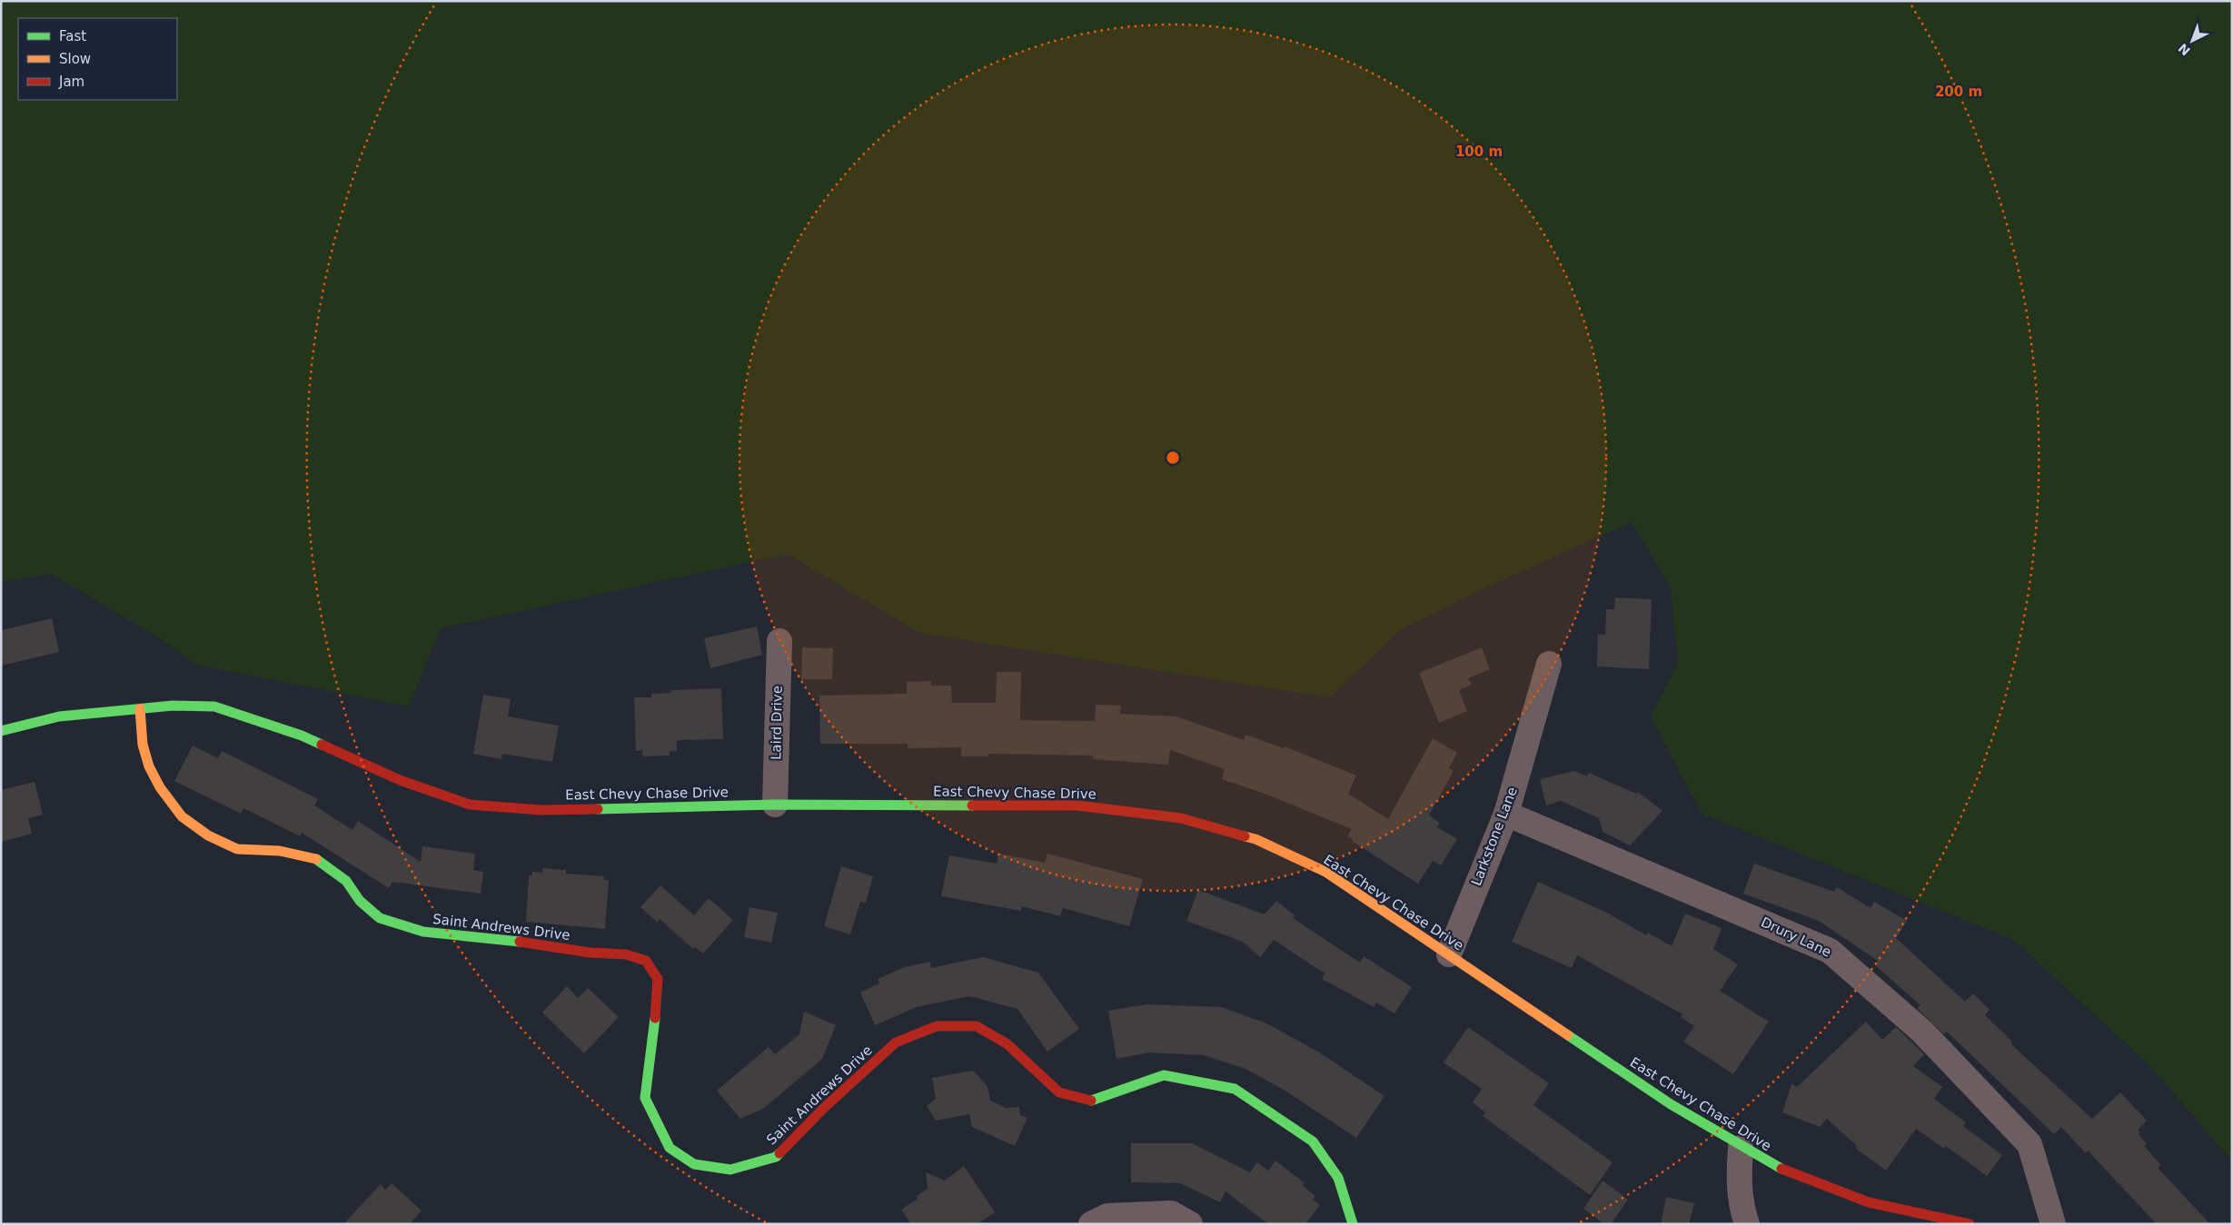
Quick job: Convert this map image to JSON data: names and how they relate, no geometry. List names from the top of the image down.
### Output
{
  "streets": {
    "main road": ["East Chevy Chase Drive", "Saint Andrews Drive"],
    "street": ["Laird Drive", "Larkstone Lane", "Drury Lane"]
  },
  "crossings": [
    ["Laird Drive", "East Chevy Chase Drive"],
    ["East Chevy Chase Drive", "Larkstone Lane"],
    ["East Chevy Chase Drive", "Saint Andrews Drive"],
    ["Larkstone Lane", "Drury Lane"]
  ],
  "legend": ["Fast", "Slow", "Jam"],
  "north": "bottom left",
  "rings": ["200 m", "100 m"]
}
